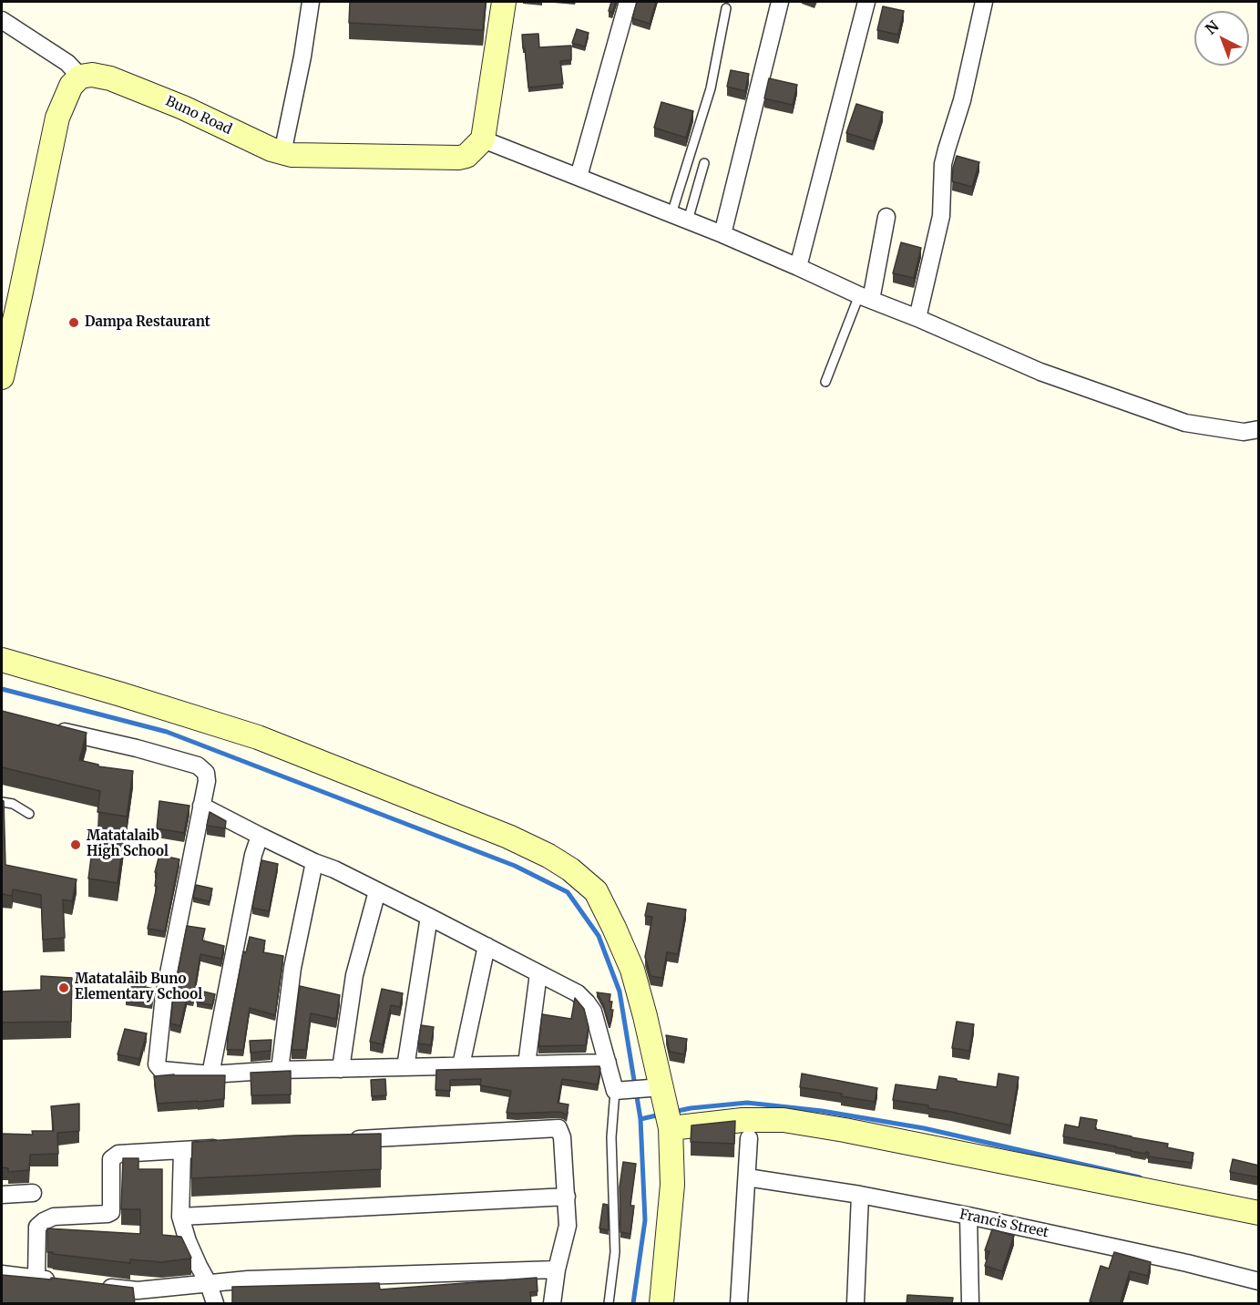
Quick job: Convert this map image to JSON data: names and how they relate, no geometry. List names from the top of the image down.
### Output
{
  "streets": {
    "street": ["Buno Road", "Francis Street"]
  },
  "places": ["Dampa Restaurant", "Matatalaib High School", "Matatalaib Buno Elementary School"],
  "north": "top left"
}
